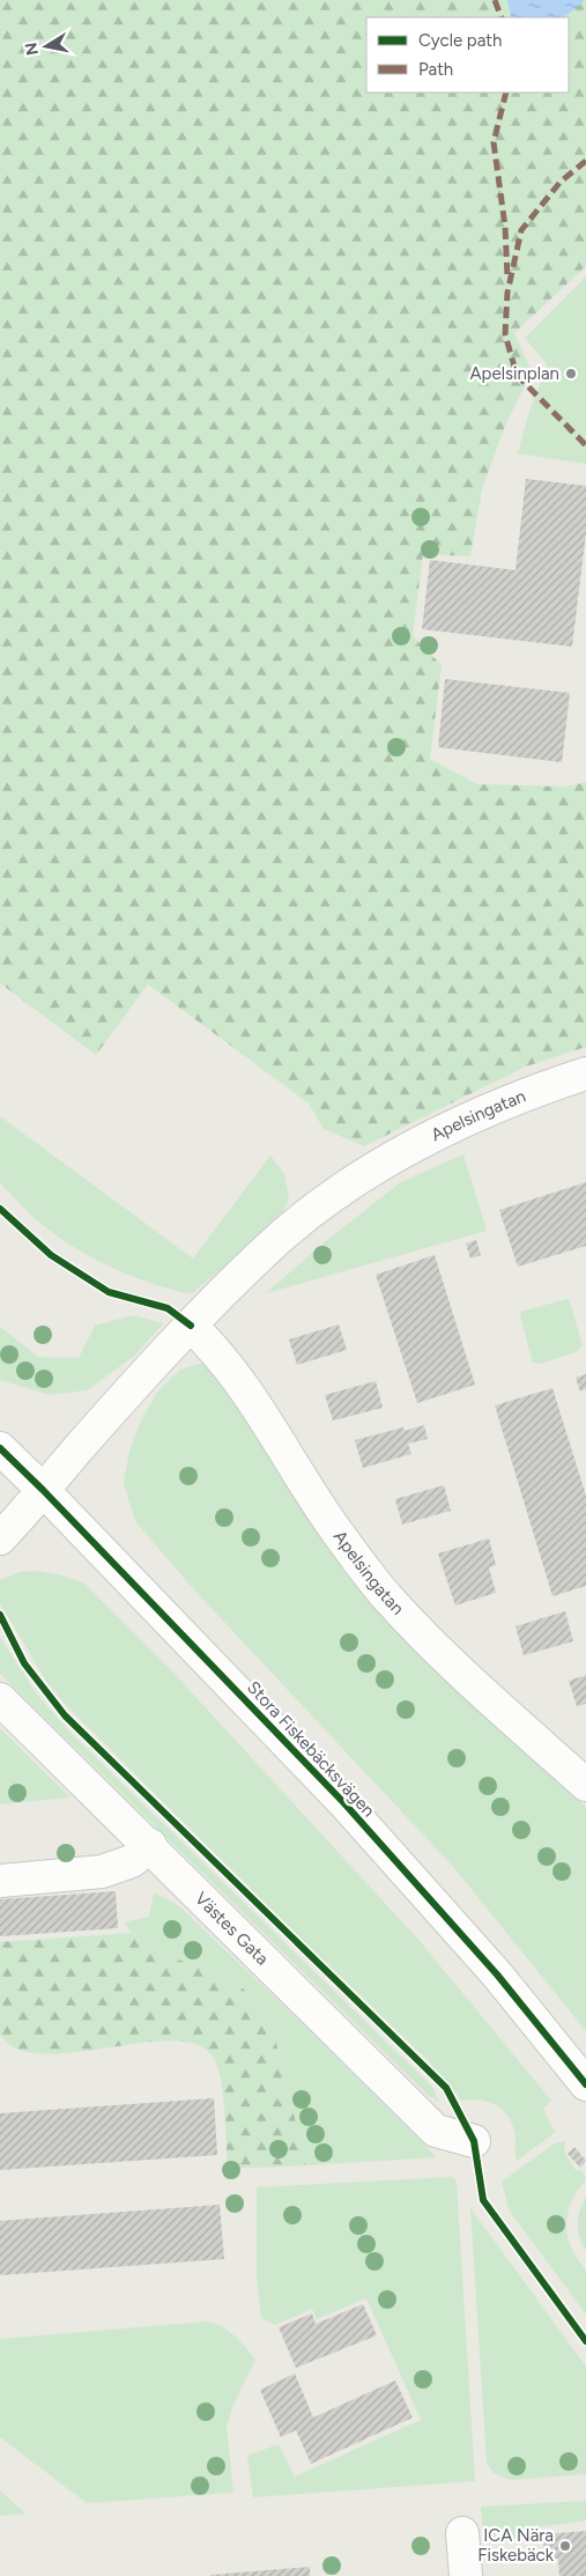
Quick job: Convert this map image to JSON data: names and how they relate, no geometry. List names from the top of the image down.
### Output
{
  "streets": {
    "street": ["Apelsingatan", "Stora Fiskebäcksvägen", "Västes Gata"]
  },
  "crossings": [
    ["Apelsingatan", "Stora Fiskebäcksvägen"]
  ],
  "places": ["Apelsinplan", "ICA Nära Fiskebäck"],
  "legend": ["Cycle path", "Path"],
  "north": "left"
}
